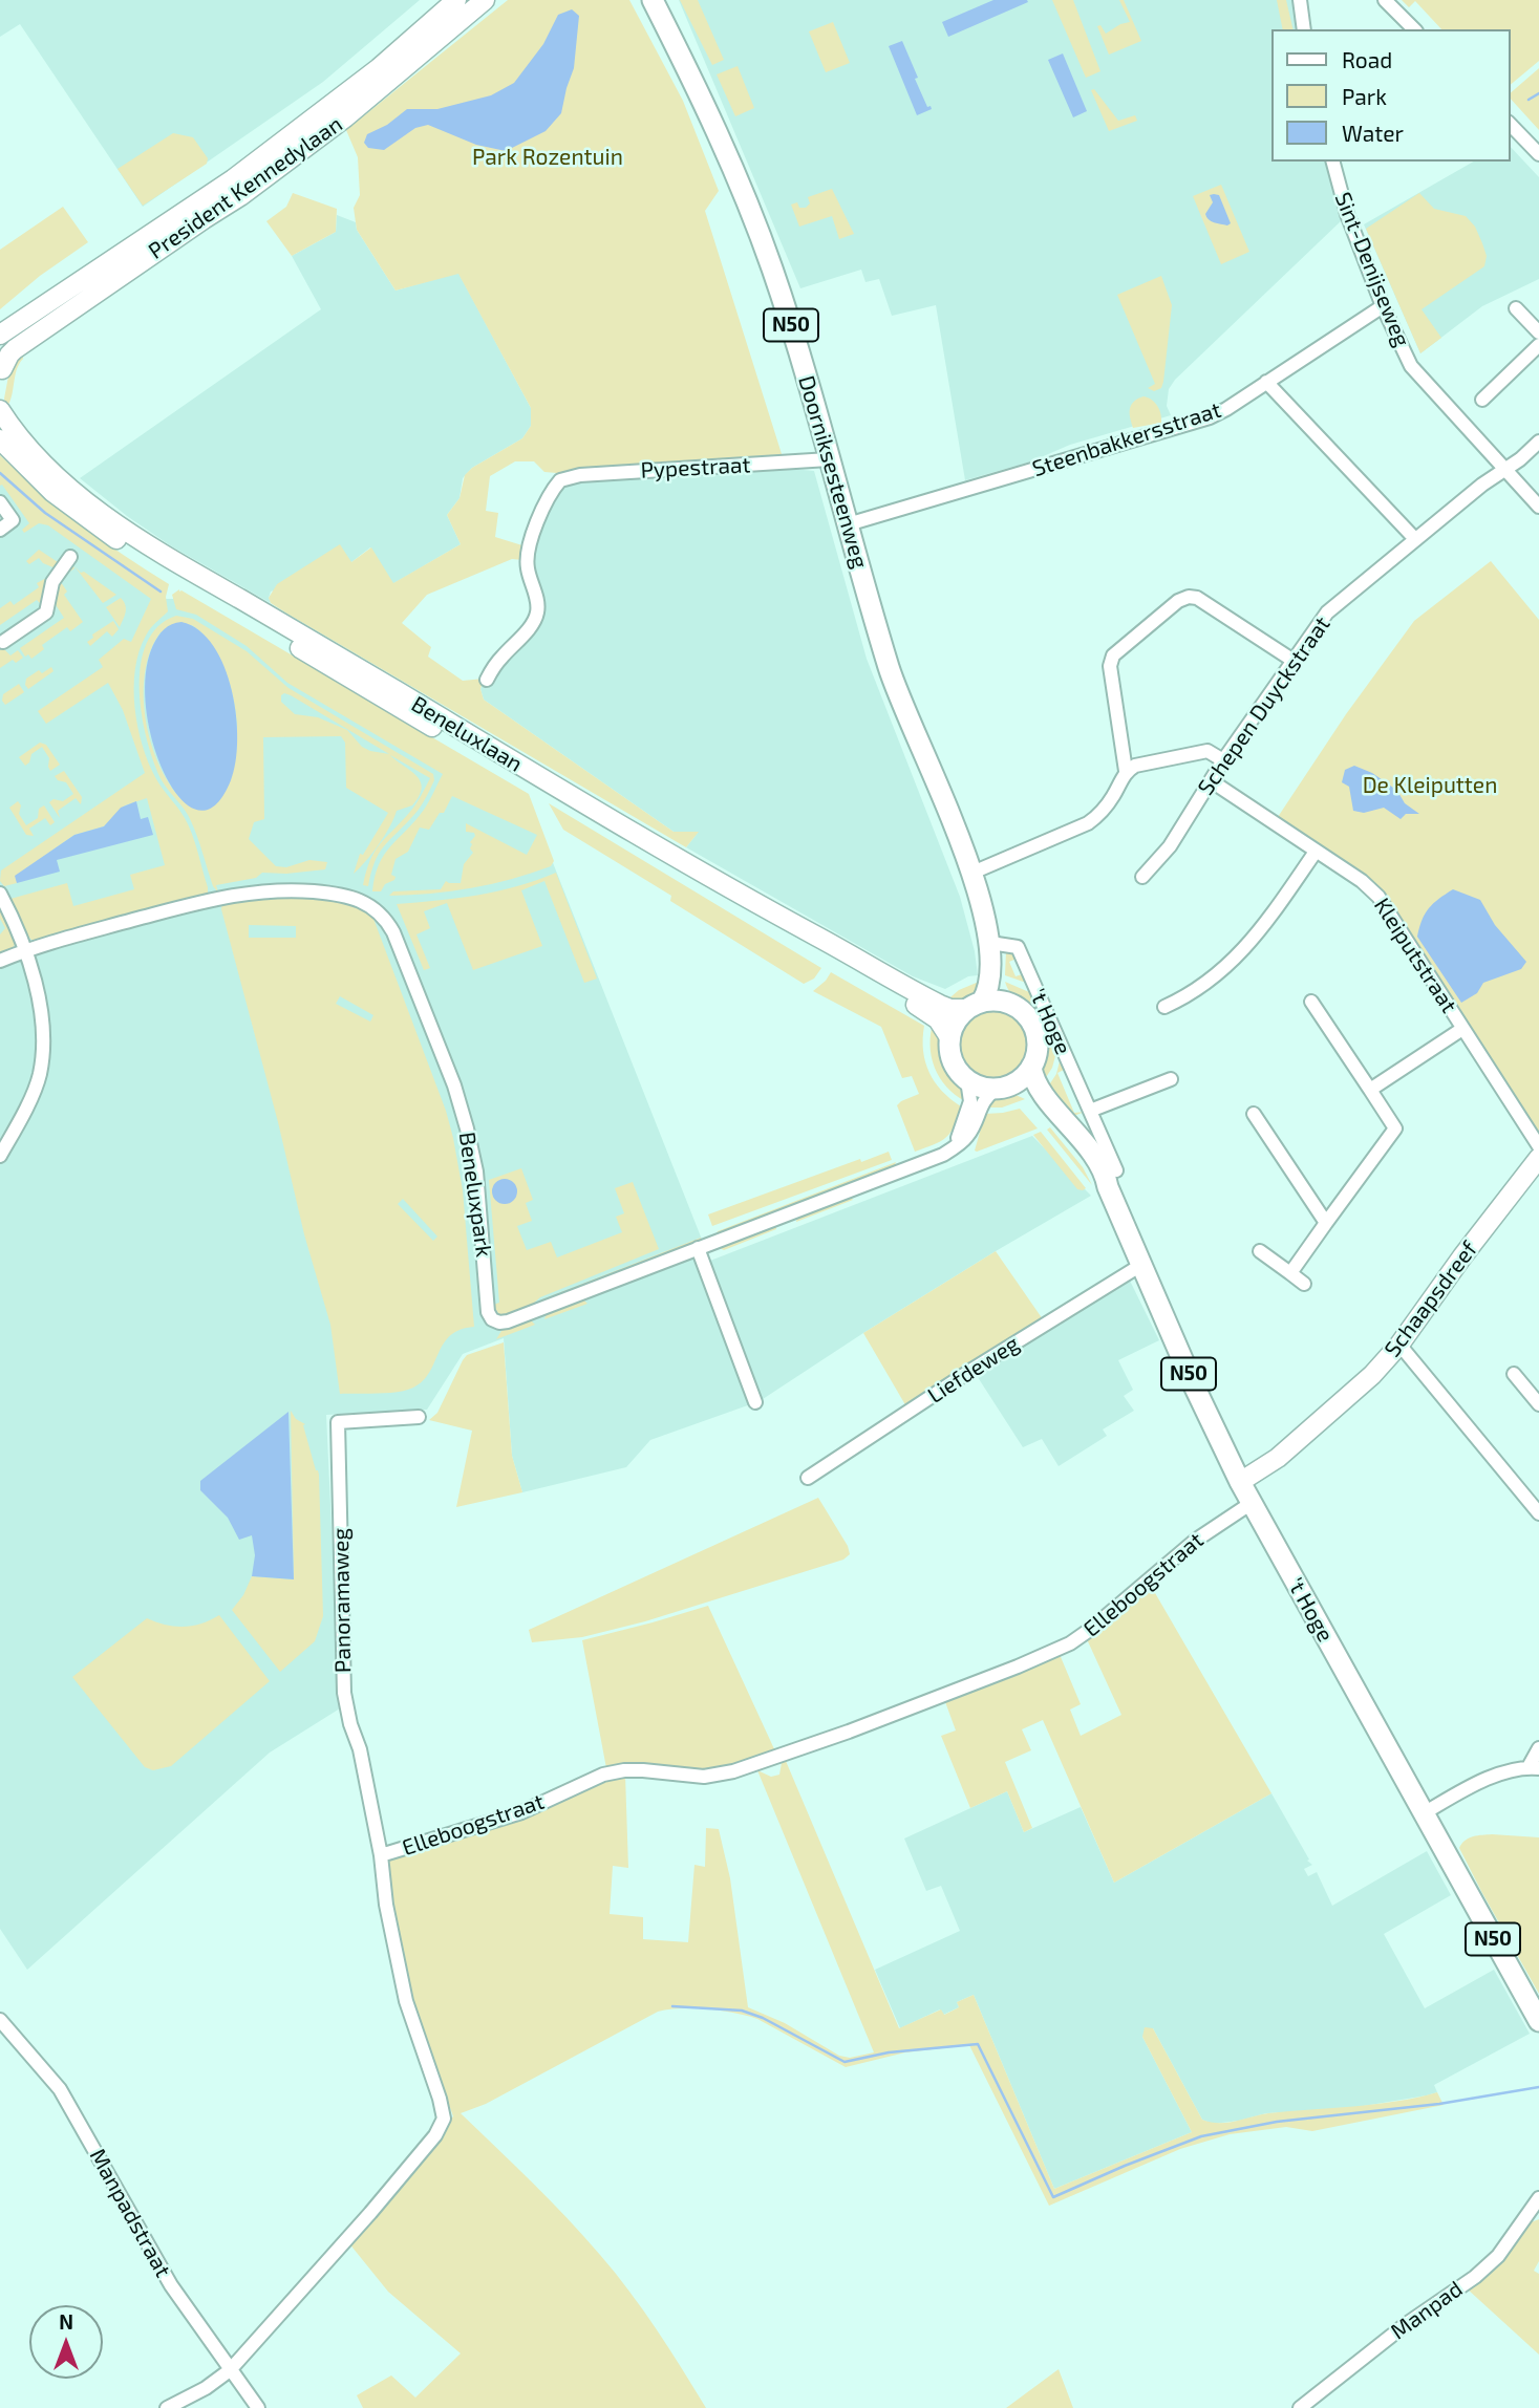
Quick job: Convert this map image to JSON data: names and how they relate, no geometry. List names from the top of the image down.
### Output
{
  "streets": {
    "main road": [
      "President Kennedylaan",
      "N50",
      "Doorniksesteenweg",
      "Beneluxlaan",
      "'t Hoge",
      "Schaapsdreef"
    ],
    "street": [
      "Sint-Denijseweg",
      "Steenbakkersstraat",
      "Pypestraat",
      "Schepen Duyckstraat",
      "Kleiputstraat",
      "Beneluxpark",
      "Liefdeweg",
      "Elleboogstraat",
      "Panoramaweg",
      "Manpadstraat",
      "Manpad"
    ]
  },
  "crossings": [
    ["Sint-Denijseweg", "Steenbakkersstraat"],
    ["Sint-Denijseweg", "Schepen Duyckstraat"],
    ["N50", "Beneluxlaan"],
    ["N50", "'t Hoge"],
    ["N50", "Beneluxpark"],
    ["Steenbakkersstraat", "Doorniksesteenweg"],
    ["Pypestraat", "Doorniksesteenweg"],
    ["Doorniksesteenweg", "'t Hoge"],
    ["Schepen Duyckstraat", "Kleiputstraat"],
    ["Beneluxlaan", "'t Hoge"],
    ["Beneluxlaan", "Beneluxpark"],
    ["'t Hoge", "Beneluxpark"],
    ["'t Hoge", "Schaapsdreef"],
    ["'t Hoge", "Liefdeweg"],
    ["'t Hoge", "Elleboogstraat"],
    ["Elleboogstraat", "Panoramaweg"],
    ["Elleboogstraat", "Manpadstraat"]
  ],
  "parks": ["Park Rozentuin", "De Kleiputten"],
  "legend": ["Road", "Park", "Water"],
  "north": "top"
}
